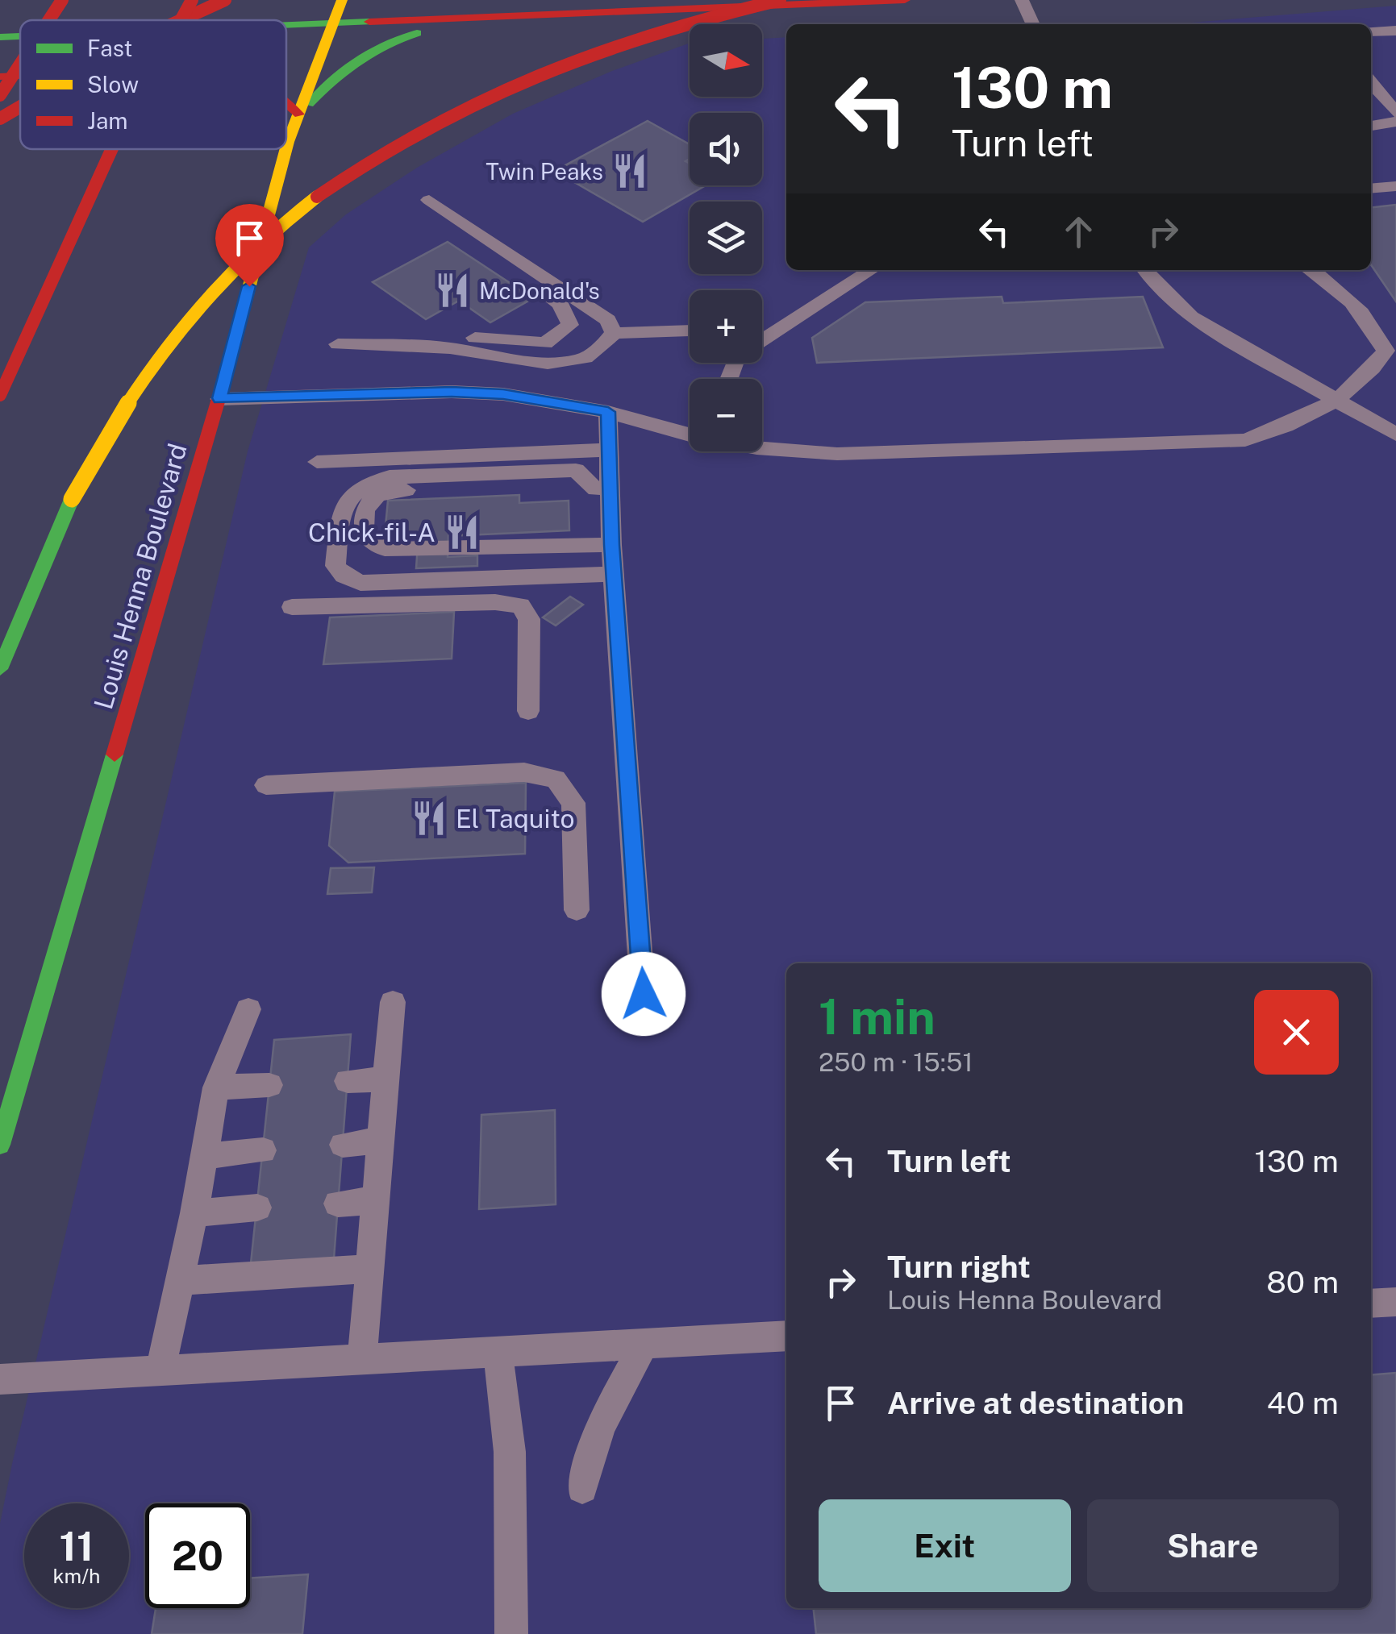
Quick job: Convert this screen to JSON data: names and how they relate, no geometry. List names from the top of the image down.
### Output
{
  "streets": {
    "main road": ["Louis Henna Boulevard"]
  },
  "places": {
    "restaurant": [
      "Twin Peaks",
      "McDonald's",
      "Chick-fil-A",
      "El Taquito"
    ]
  },
  "legend": ["Fast", "Slow", "Jam"],
  "north": "right",
  "page": {
    "map_buttons": ["+", "−"],
    "turn": ["130 m", "Turn left"],
    "heading": ["1 min", "250 m · 15:51"],
    "list": [
      {
        "name": "Turn left",
        "value": "130 m"
      },
      {
        "name": "Turn right",
        "note": "Louis Henna Boulevard",
        "value": "80 m"
      },
      {
        "name": "Arrive at destination",
        "value": "40 m"
      }
    ],
    "buttons": ["Exit", "Share"],
    "speed": "11 km/h",
    "limit": "20"
  }
}
